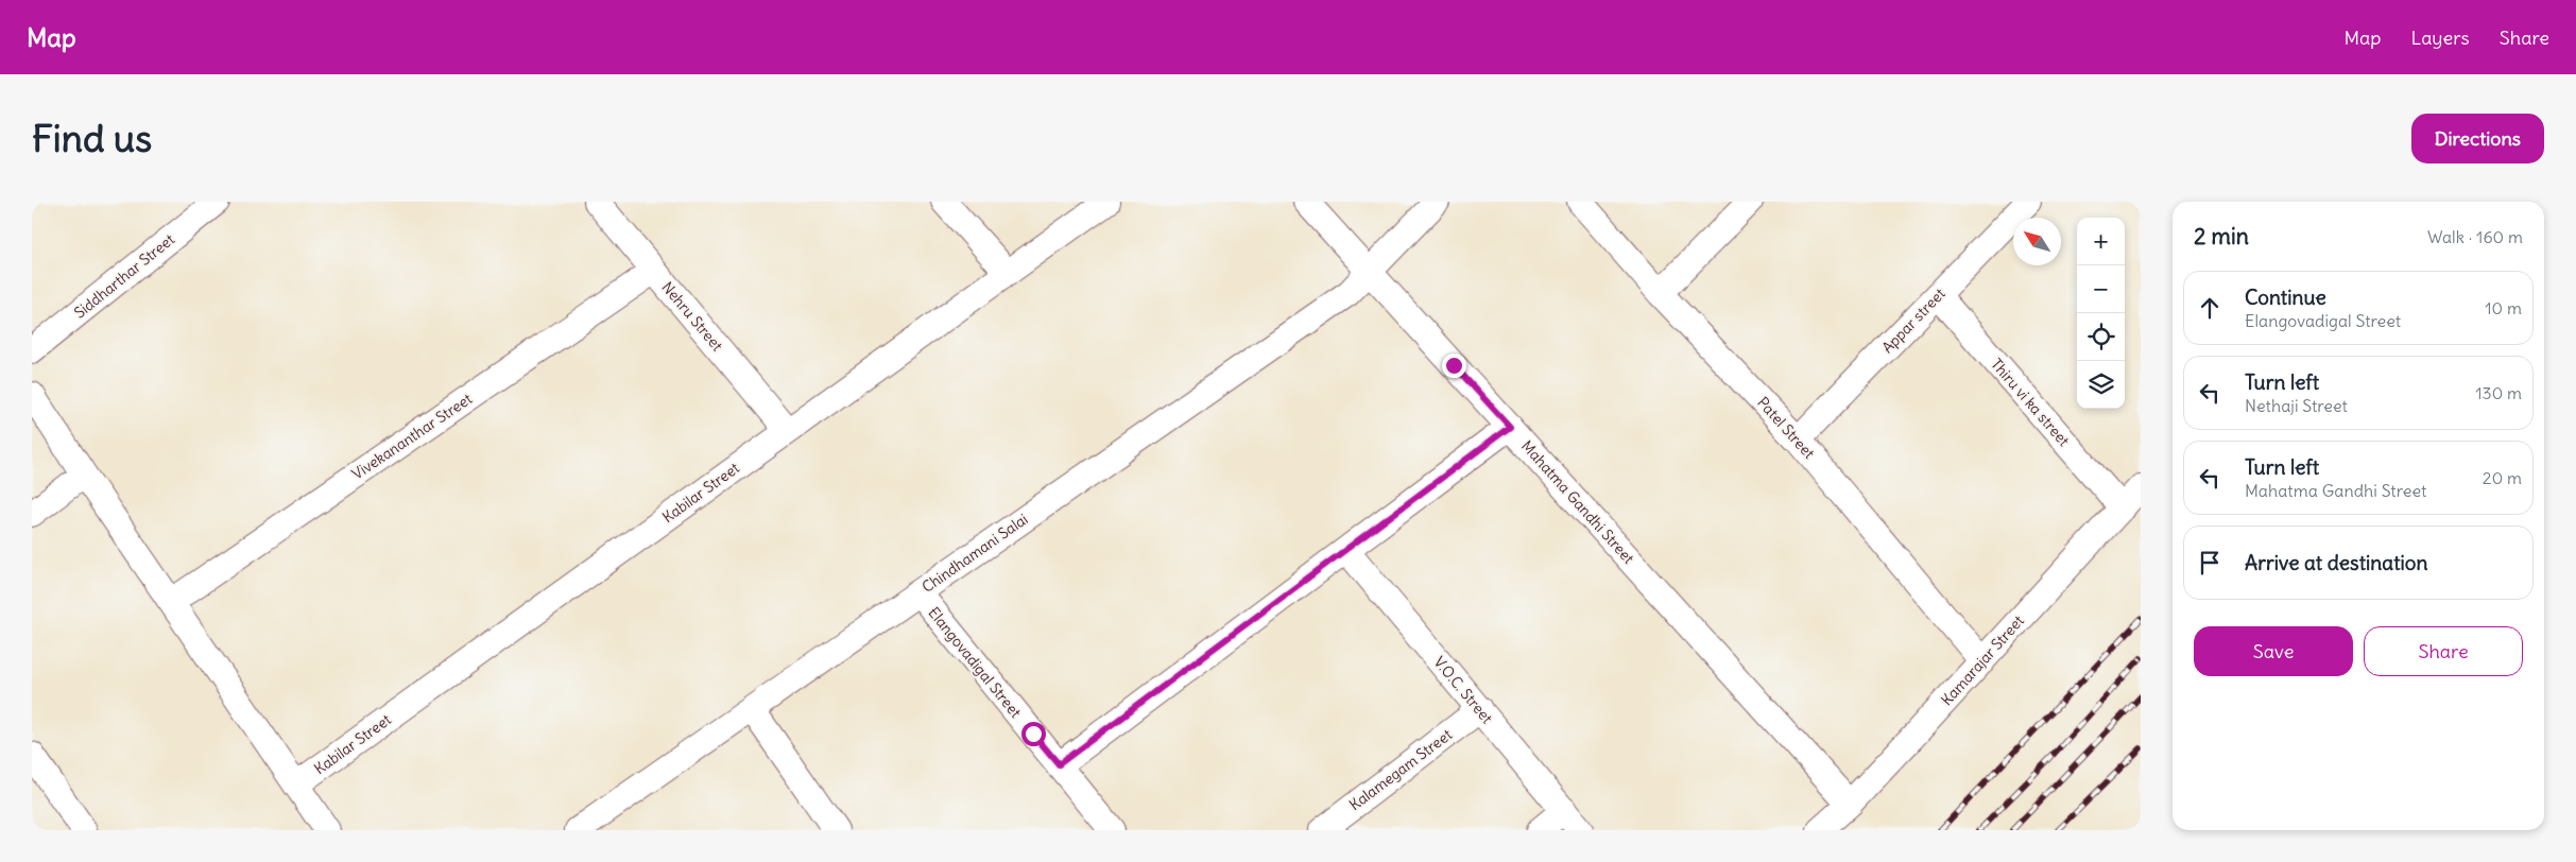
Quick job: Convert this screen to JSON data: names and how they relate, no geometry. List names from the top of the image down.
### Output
{
  "streets": {
    "street": [
      "Siddharthar Street",
      "Nehru Street",
      "Appar street",
      "Thiru vi ka street",
      "Patel Street",
      "Vivekananthar Street",
      "Kabilar Street",
      "Mahatma Gandhi Street",
      "Chindhamani Salai",
      "Kamarajar Street",
      "Elangovadigal Street",
      "V.O.C. Street",
      "Kalamegam Street"
    ]
  },
  "crossings": [
    ["Nehru Street", "Vivekananthar Street"],
    ["Nehru Street", "Kabilar Street"],
    ["Appar street", "Thiru vi ka street"],
    ["Appar street", "Patel Street"],
    ["Thiru vi ka street", "Kamarajar Street"],
    ["Patel Street", "Kamarajar Street"],
    ["Mahatma Gandhi Street", "Chindhamani Salai"],
    ["Mahatma Gandhi Street", "Kamarajar Street"],
    ["Chindhamani Salai", "Elangovadigal Street"],
    ["V.O.C. Street", "Kalamegam Street"]
  ],
  "north": "top left",
  "page": {
    "header": "Map",
    "nav": ["Map", "Layers", "Share"],
    "buttons": [
      "Directions",
      ["Save", "Share"]
    ],
    "title": "Find us",
    "heading": ["2 min", "Walk · 160 m"],
    "map_buttons": ["+", "−"],
    "list": [
      ["Continue", "Elangovadigal Street", "10 m"],
      ["Turn left", "Nethaji Street", "130 m"],
      ["Turn left", "Mahatma Gandhi Street", "20 m"],
      "Arrive at destination"
    ]
  }
}
